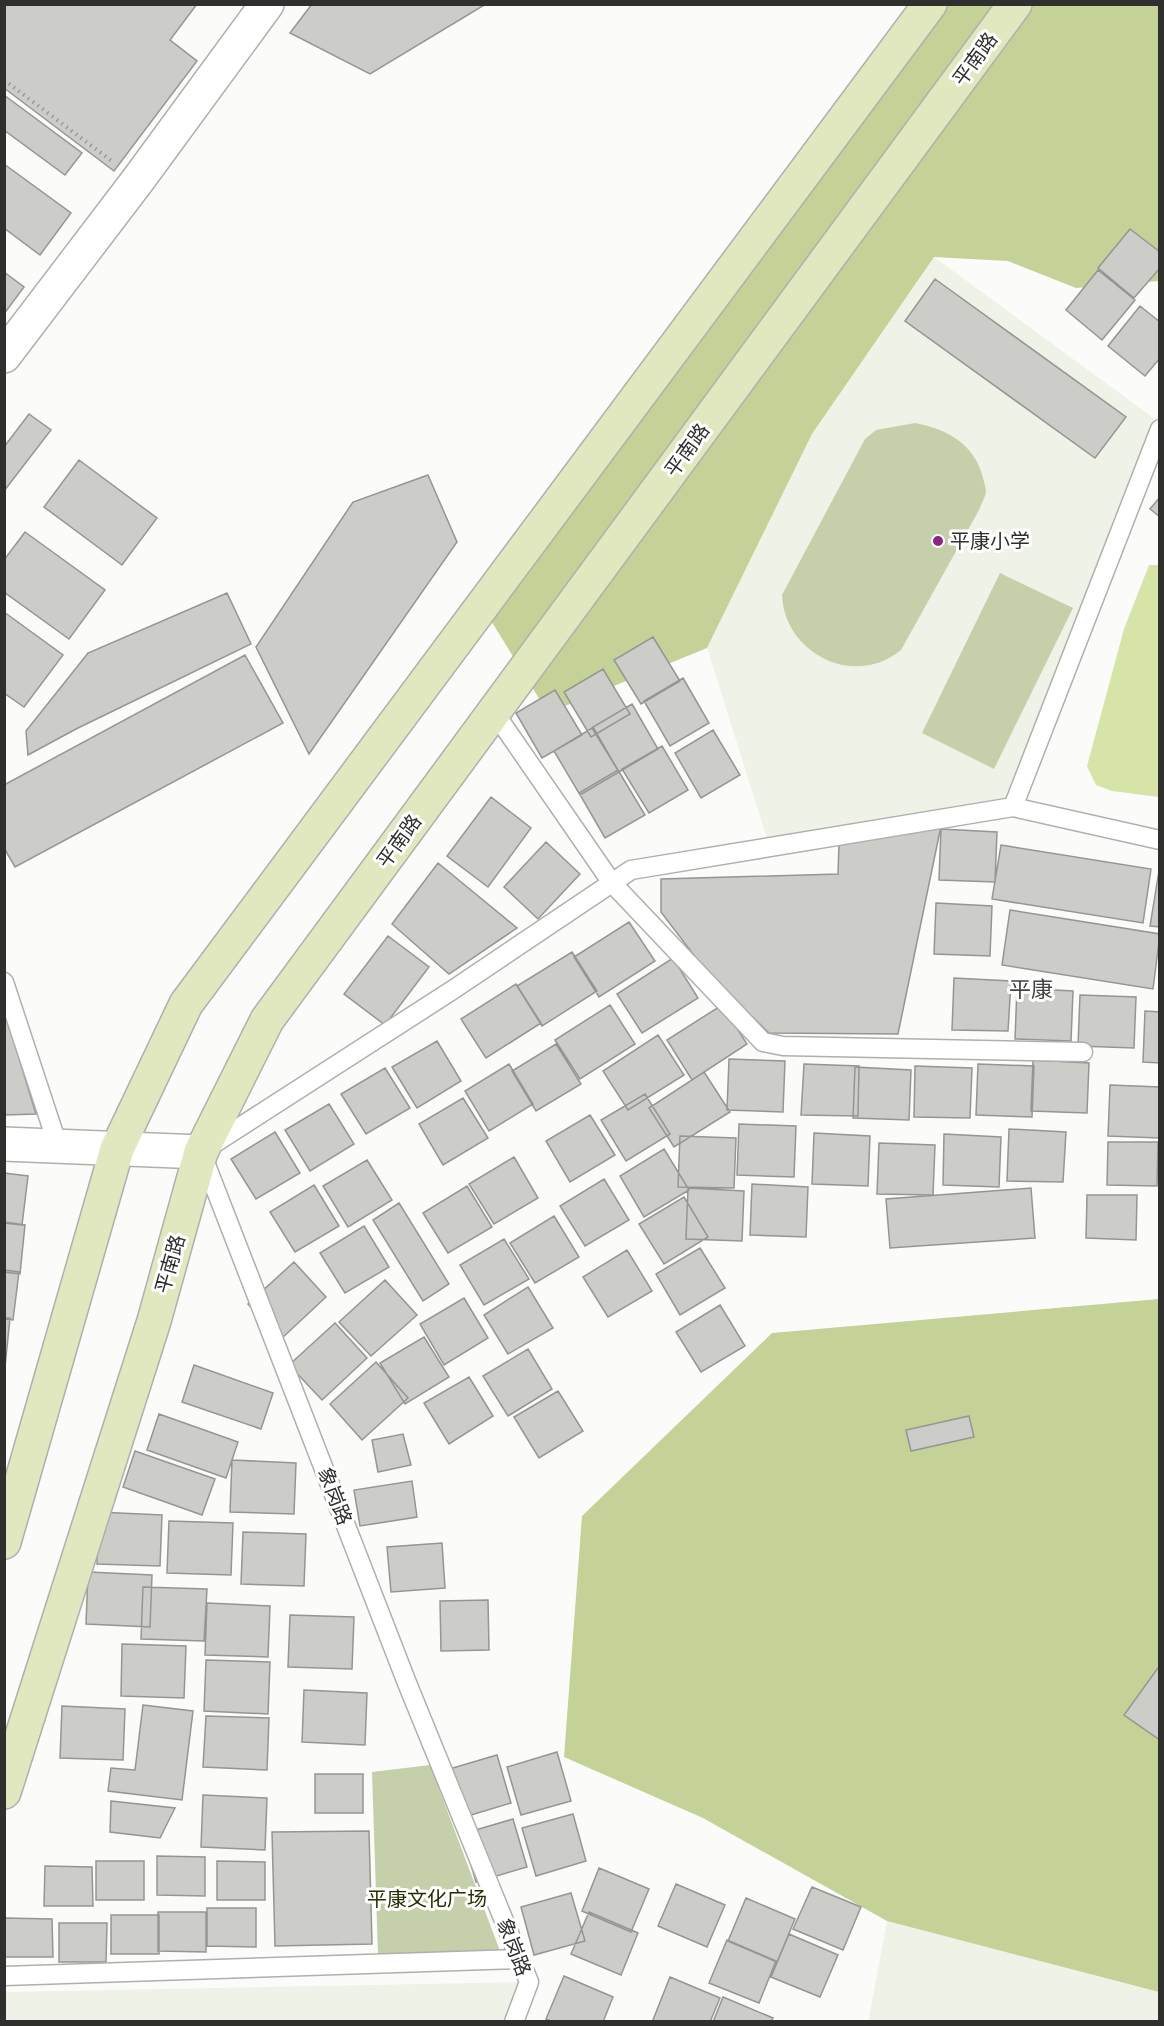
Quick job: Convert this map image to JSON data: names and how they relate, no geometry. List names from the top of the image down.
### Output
{
  "streets": {
    "main road": ["平南路"],
    "lane": ["象岗路"]
  },
  "crossings": [
    ["平南路", "象岗路"]
  ],
  "districts": ["平康"],
  "parks": ["平康文化广场"],
  "places": ["平康小学"]
}
